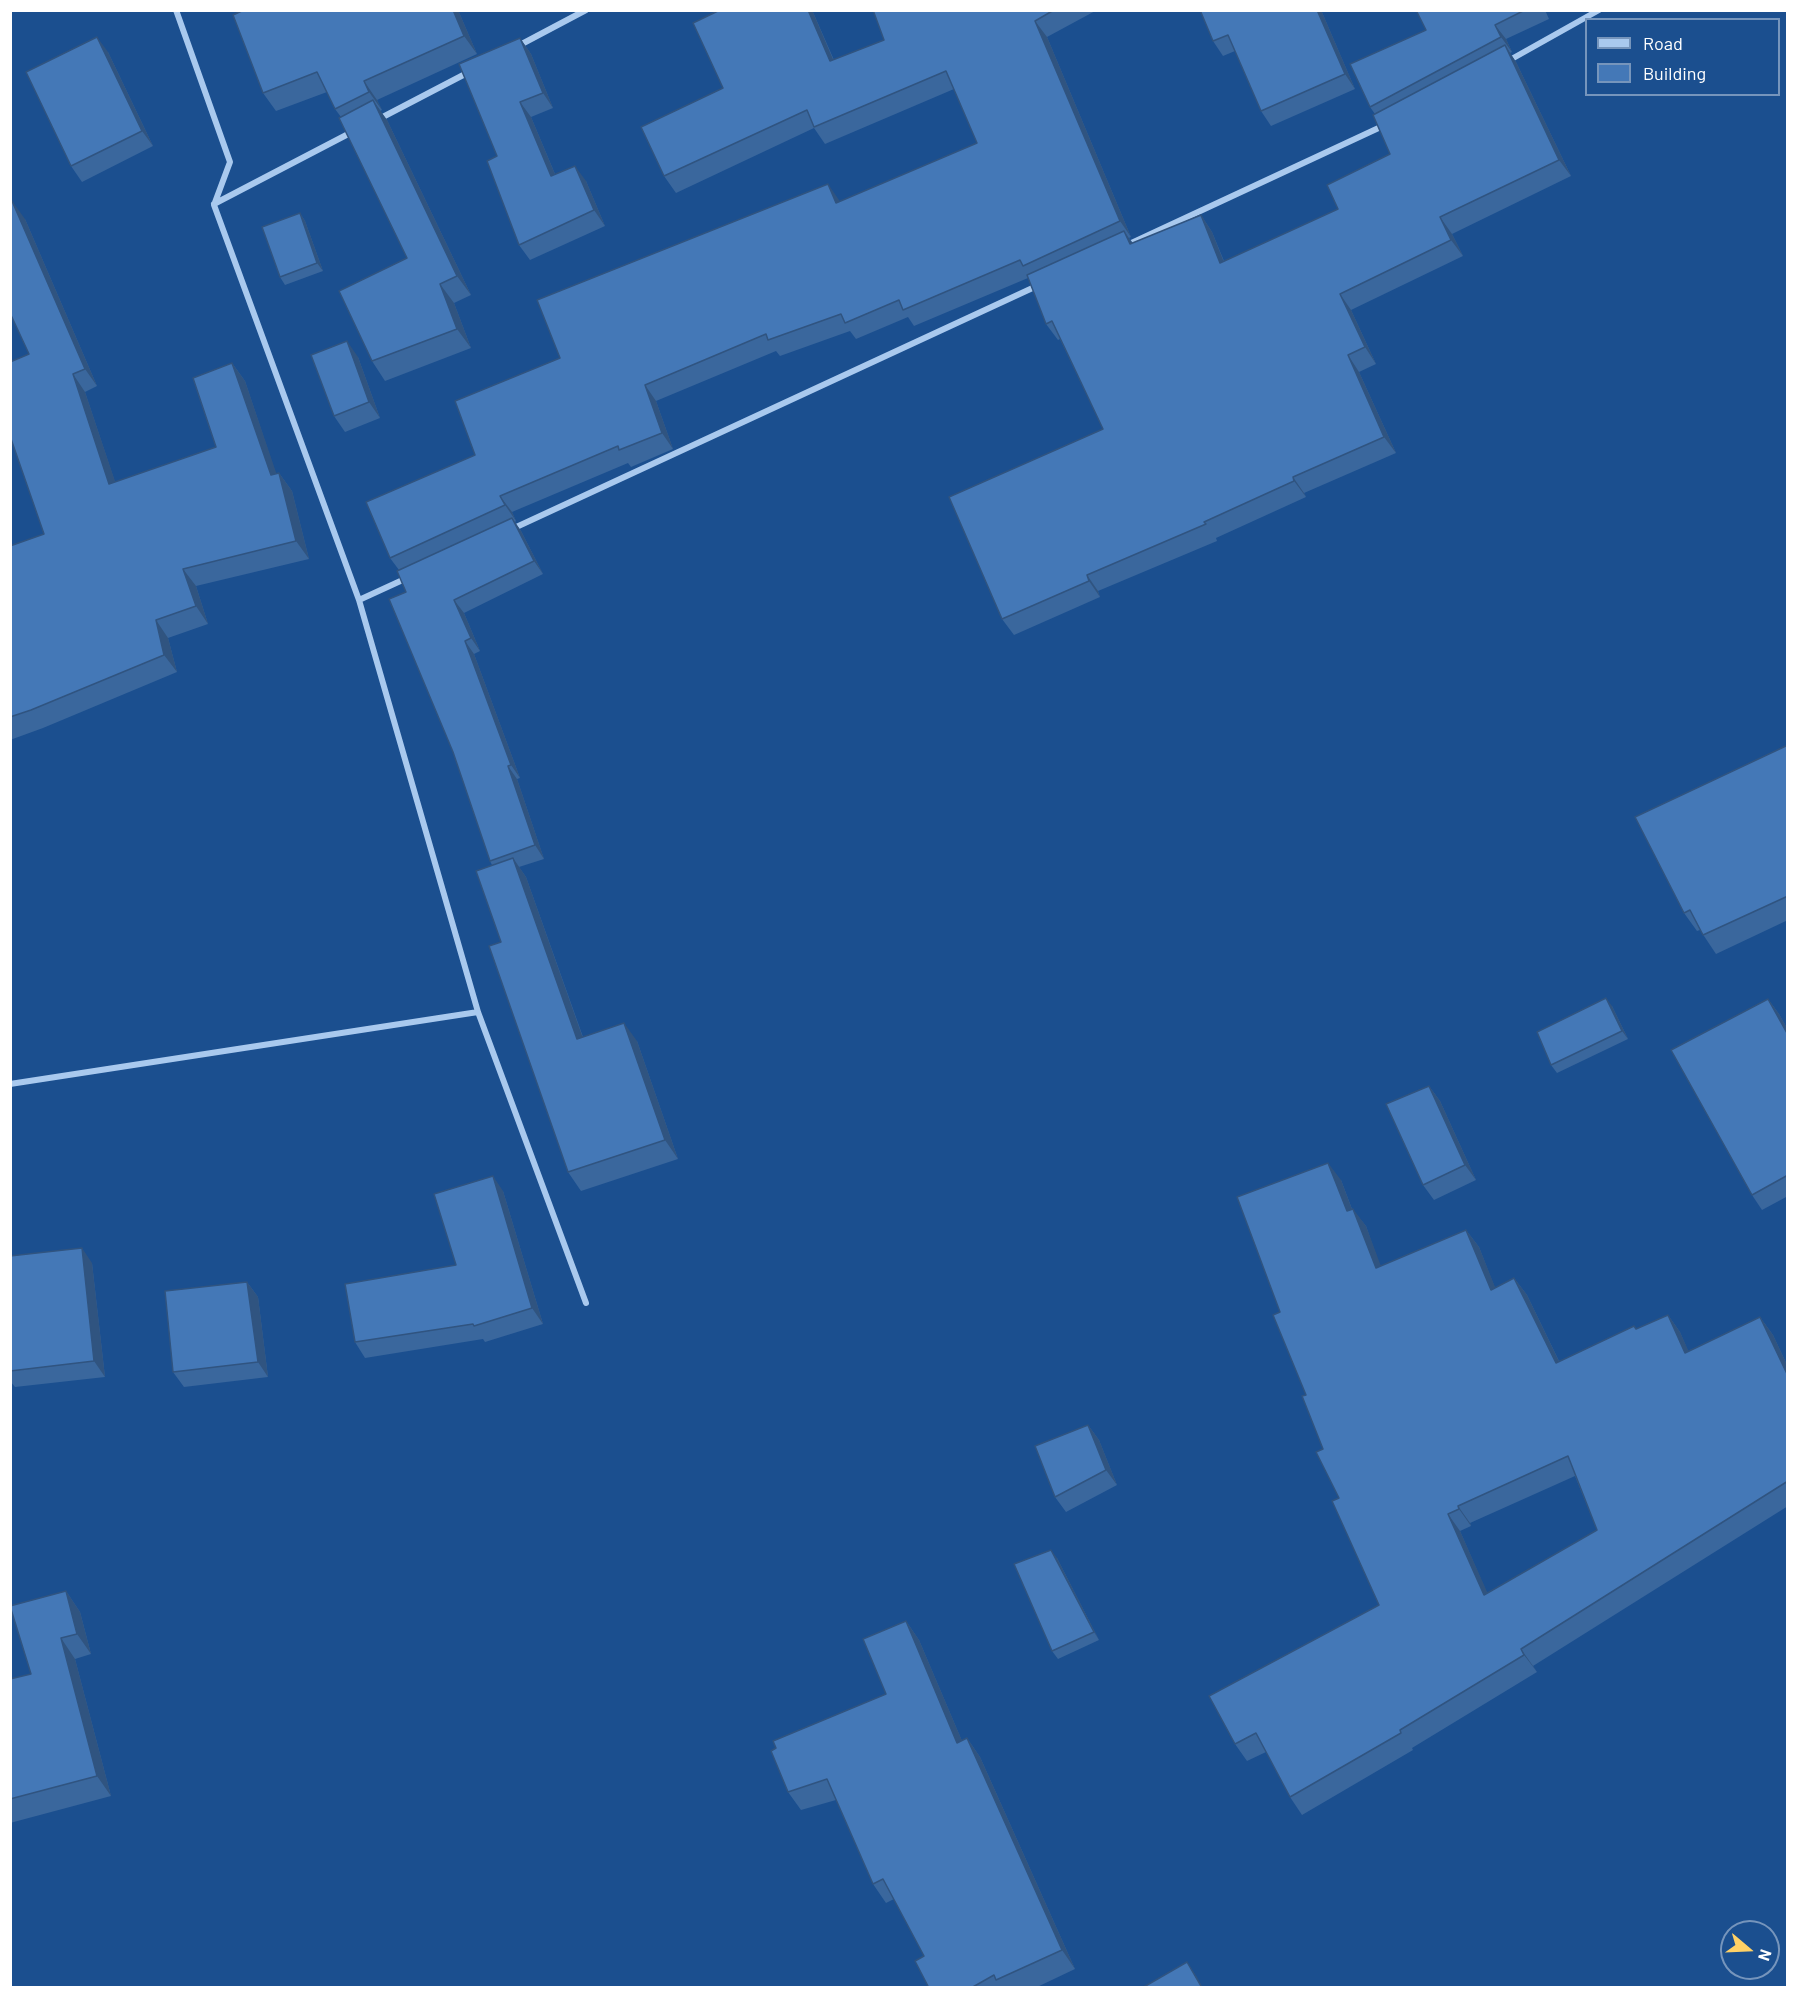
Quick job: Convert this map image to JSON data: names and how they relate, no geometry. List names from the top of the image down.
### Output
{
  "legend": ["Road", "Building"],
  "north": "right"
}
